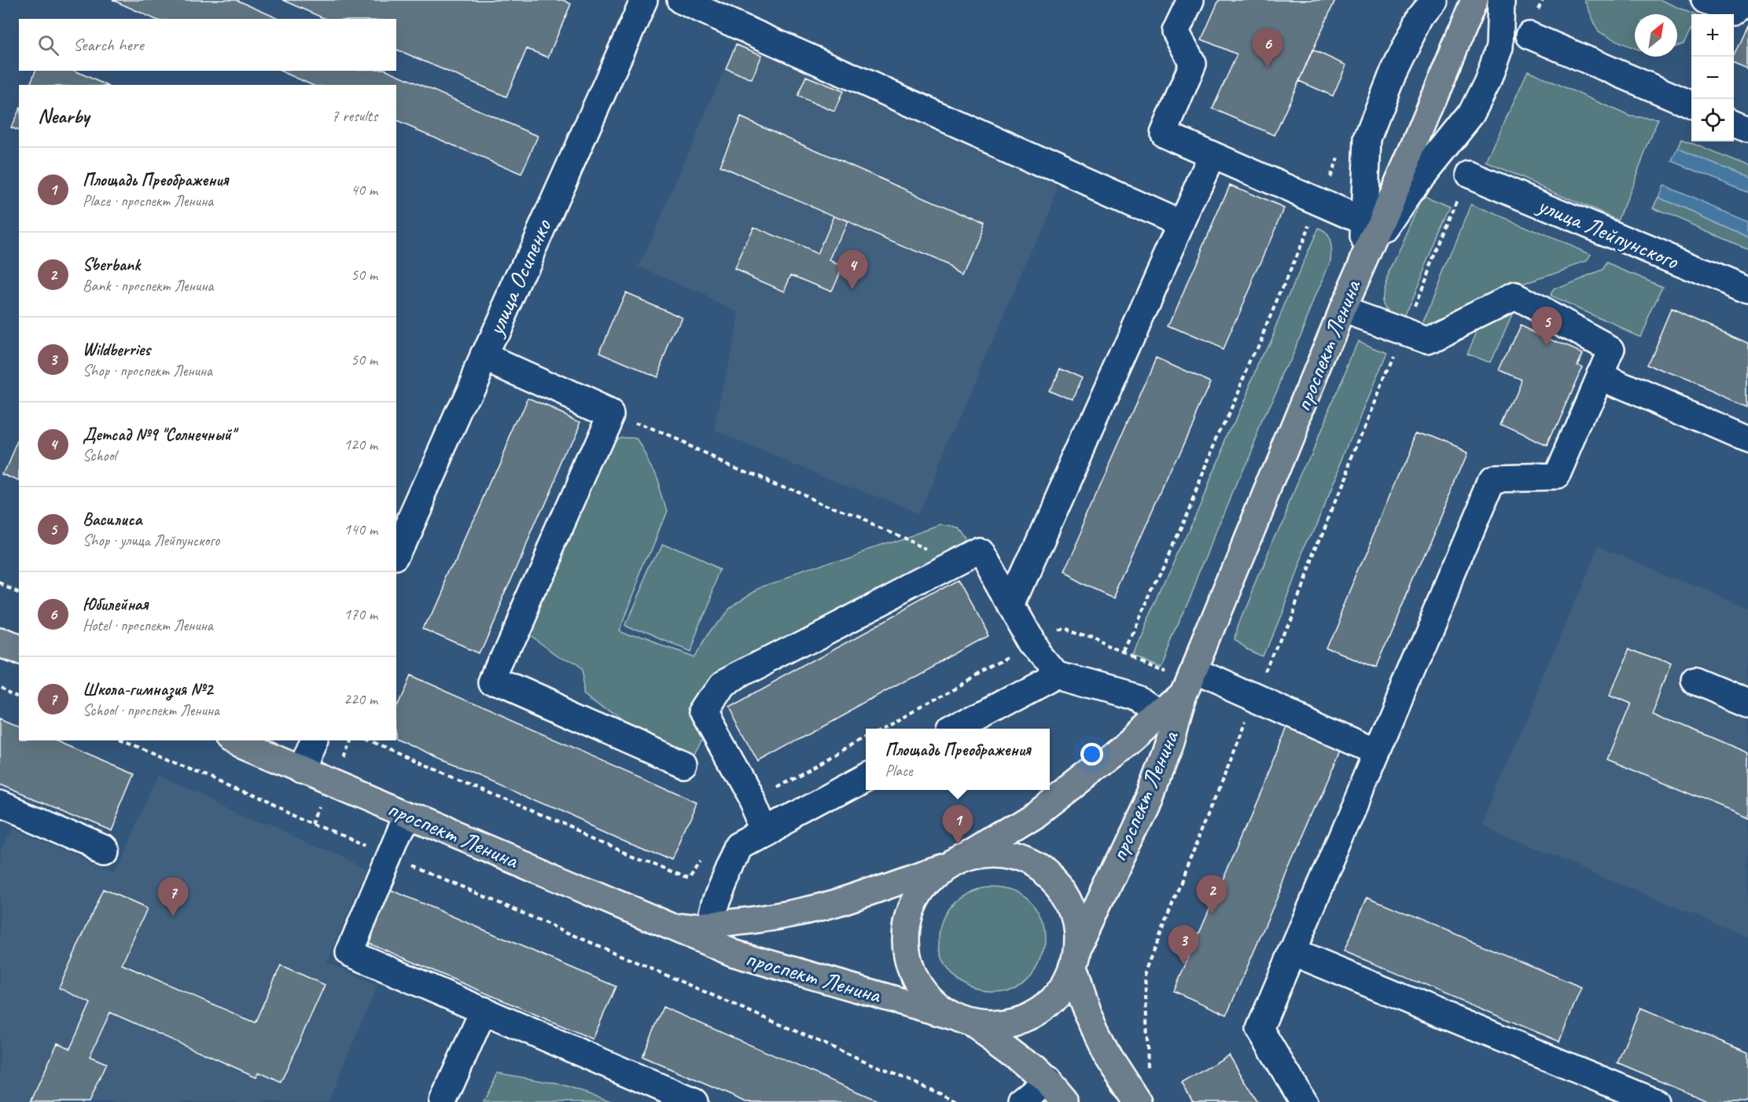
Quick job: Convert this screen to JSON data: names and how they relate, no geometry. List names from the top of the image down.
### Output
{
  "streets": {
    "main road": ["проспект Ленина"],
    "street": ["улица Лейпунского", "улица Осипенко"]
  },
  "north": "top right",
  "page": {
    "map_buttons": ["+", "−"],
    "search": "Search here",
    "pins": [
      "6",
      "4",
      "5",
      "1",
      "2",
      "7",
      "3"
    ],
    "heading": ["Nearby", "7 results"],
    "list": [
      {
        "mark": "1",
        "name": "Площадь Преображения",
        "note": "Place · проспект Ленина",
        "value": "40 m"
      },
      {
        "mark": "2",
        "name": "Sberbank",
        "note": "Bank · проспект Ленина",
        "value": "50 m"
      },
      {
        "mark": "3",
        "name": "Wildberries",
        "note": "Shop · проспект Ленина",
        "value": "50 m"
      },
      {
        "mark": "4",
        "name": "Детсад №9 \"Солнечный\"",
        "note": "School",
        "value": "120 m"
      },
      {
        "mark": "5",
        "name": "Василиса",
        "note": "Shop · улица Лейпунского",
        "value": "140 m"
      },
      {
        "mark": "6",
        "name": "Юбилейная",
        "note": "Hotel · проспект Ленина",
        "value": "170 m"
      },
      {
        "mark": "7",
        "name": "Школа-гимназия №2",
        "note": "School · проспект Ленина",
        "value": "220 m"
      }
    ],
    "popup": ["Площадь Преображения", "Place"]
  }
}
